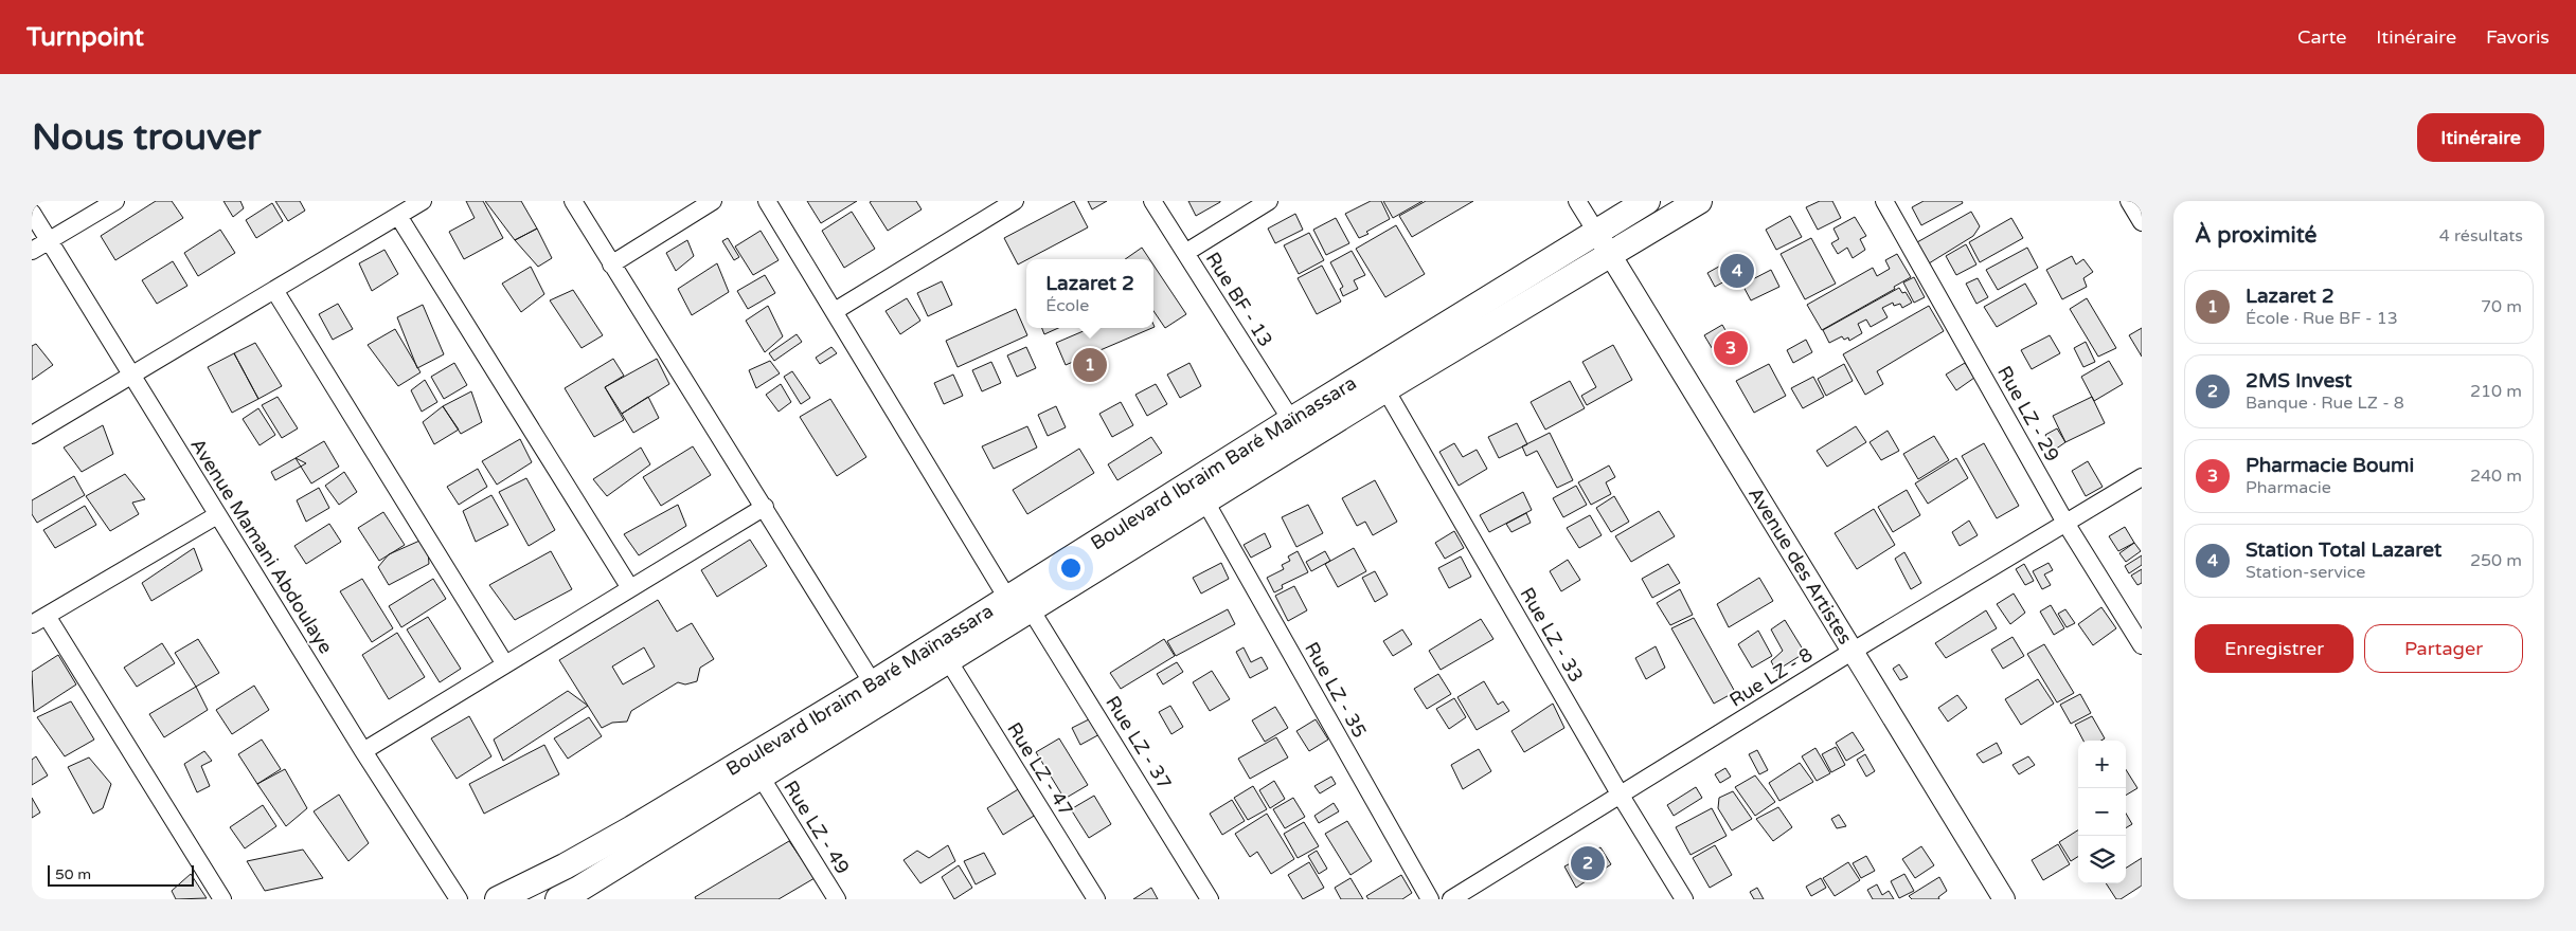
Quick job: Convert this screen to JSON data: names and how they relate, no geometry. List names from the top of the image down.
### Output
{
  "streets": {
    "main road": ["Boulevard Ibraim Baré Maïnassara"],
    "street": [
      "Rue BF - 13",
      "Rue LZ - 29",
      "Avenue Mamani Abdoulaye",
      "Avenue des Artistes",
      "Rue LZ - 33",
      "Rue LZ - 8",
      "Rue LZ - 35",
      "Rue LZ - 37",
      "Rue LZ - 47",
      "Rue LZ - 49"
    ]
  },
  "crossings": [
    ["Rue BF - 13", "Boulevard Ibraim Baré Maïnassara"],
    ["Rue LZ - 29", "Rue LZ - 8"],
    ["Boulevard Ibraim Baré Maïnassara", "Avenue des Artistes"],
    ["Boulevard Ibraim Baré Maïnassara", "Rue LZ - 33"],
    ["Boulevard Ibraim Baré Maïnassara", "Rue LZ - 35"],
    ["Boulevard Ibraim Baré Maïnassara", "Rue LZ - 37"],
    ["Boulevard Ibraim Baré Maïnassara", "Rue LZ - 47"],
    ["Boulevard Ibraim Baré Maïnassara", "Rue LZ - 49"],
    ["Avenue des Artistes", "Rue LZ - 8"],
    ["Rue LZ - 33", "Rue LZ - 8"]
  ],
  "scale_bar": "50 m",
  "page": {
    "header": "Turnpoint",
    "nav": ["Carte", "Itinéraire", "Favoris"],
    "buttons": [
      "Itinéraire",
      ["Enregistrer", "Partager"]
    ],
    "title": "Nous trouver",
    "heading": ["À proximité", "4 résultats"],
    "pins": [
      "4",
      "3",
      "1",
      "2"
    ],
    "popup": ["Lazaret 2", "École"],
    "list": [
      {
        "mark": "1",
        "name": "Lazaret 2",
        "note": "École · Rue BF - 13",
        "value": "70 m"
      },
      {
        "mark": "2",
        "name": "2MS Invest",
        "note": "Banque · Rue LZ - 8",
        "value": "210 m"
      },
      {
        "mark": "3",
        "name": "Pharmacie Boumi",
        "note": "Pharmacie",
        "value": "240 m"
      },
      {
        "mark": "4",
        "name": "Station Total Lazaret",
        "note": "Station-service",
        "value": "250 m"
      }
    ],
    "map_buttons": ["+", "−"],
    "scale": "50 m"
  }
}
